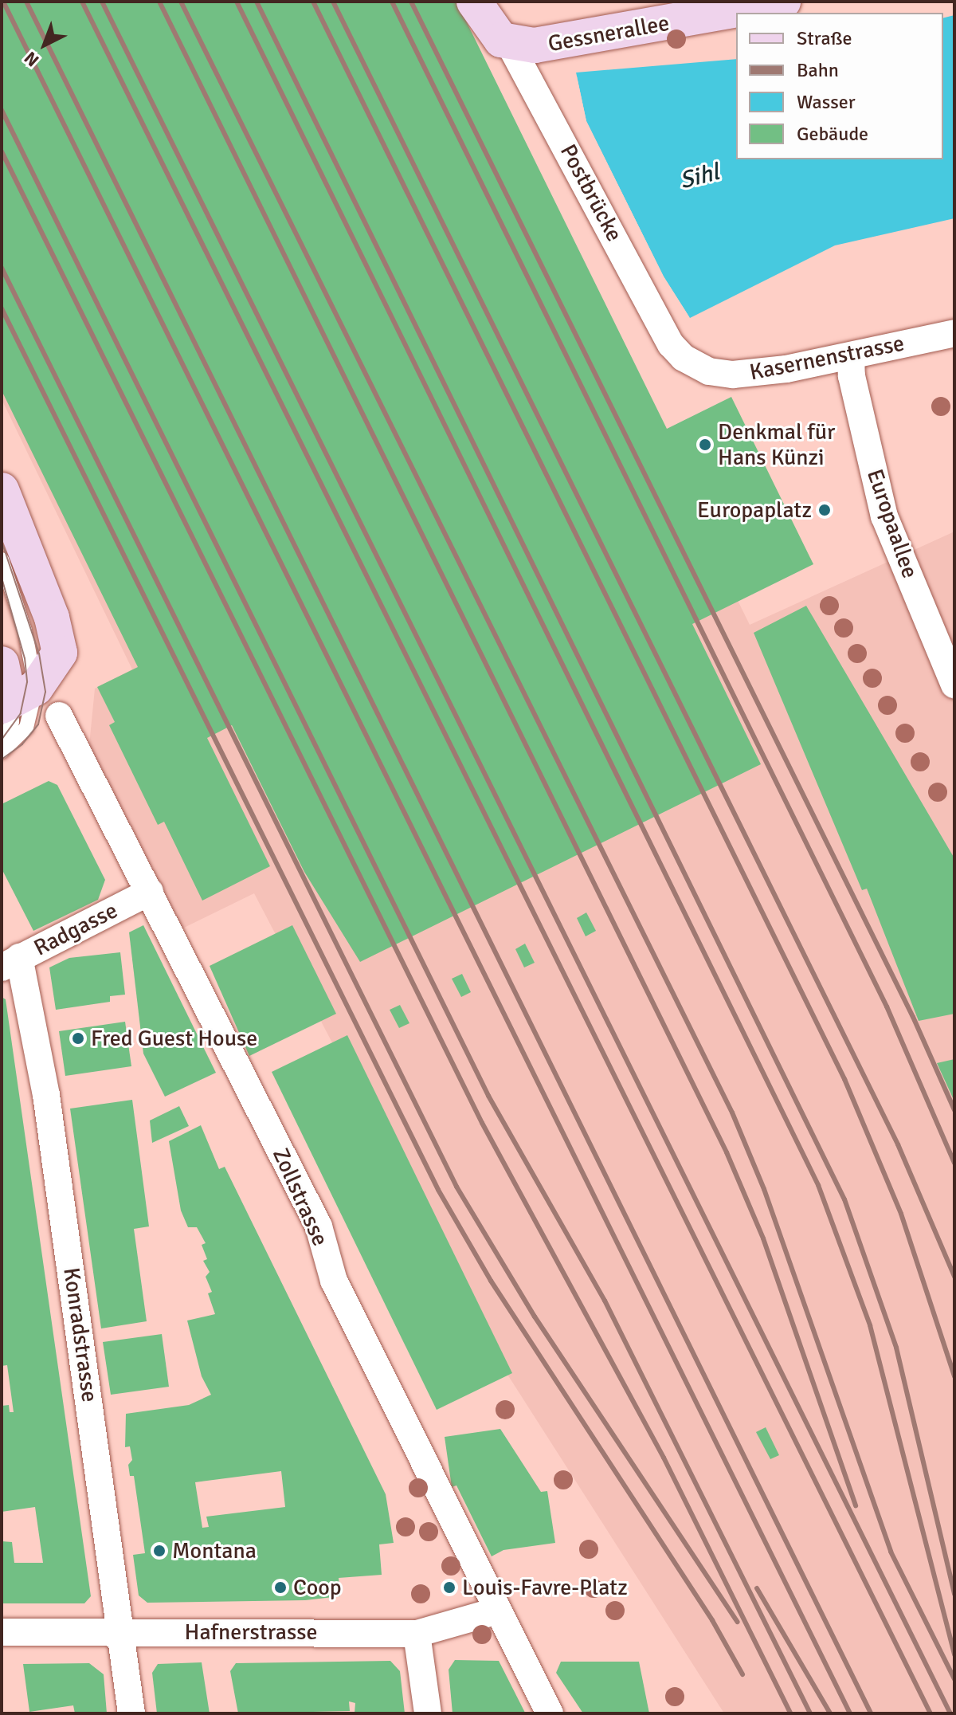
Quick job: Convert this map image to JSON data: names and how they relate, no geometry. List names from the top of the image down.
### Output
{
  "streets": {
    "street": [
      "Gessnerallee",
      "Postbrücke",
      "Kasernenstrasse",
      "Europaallee",
      "Radgasse",
      "Zollstrasse",
      "Konradstrasse",
      "Hafnerstrasse"
    ]
  },
  "crossings": [
    ["Gessnerallee", "Postbrücke"],
    ["Postbrücke", "Kasernenstrasse"],
    ["Kasernenstrasse", "Europaallee"],
    ["Radgasse", "Zollstrasse"],
    ["Radgasse", "Konradstrasse"],
    ["Zollstrasse", "Hafnerstrasse"],
    ["Konradstrasse", "Hafnerstrasse"]
  ],
  "water": ["Sihl"],
  "places": [
    "Denkmal für Hans Künzi",
    "Europaplatz",
    "Fred Guest House",
    "Montana",
    "Coop",
    "Louis-Favre-Platz"
  ],
  "legend": [
    "Straße",
    "Bahn",
    "Wasser",
    "Gebäude"
  ],
  "north": "bottom left"
}
